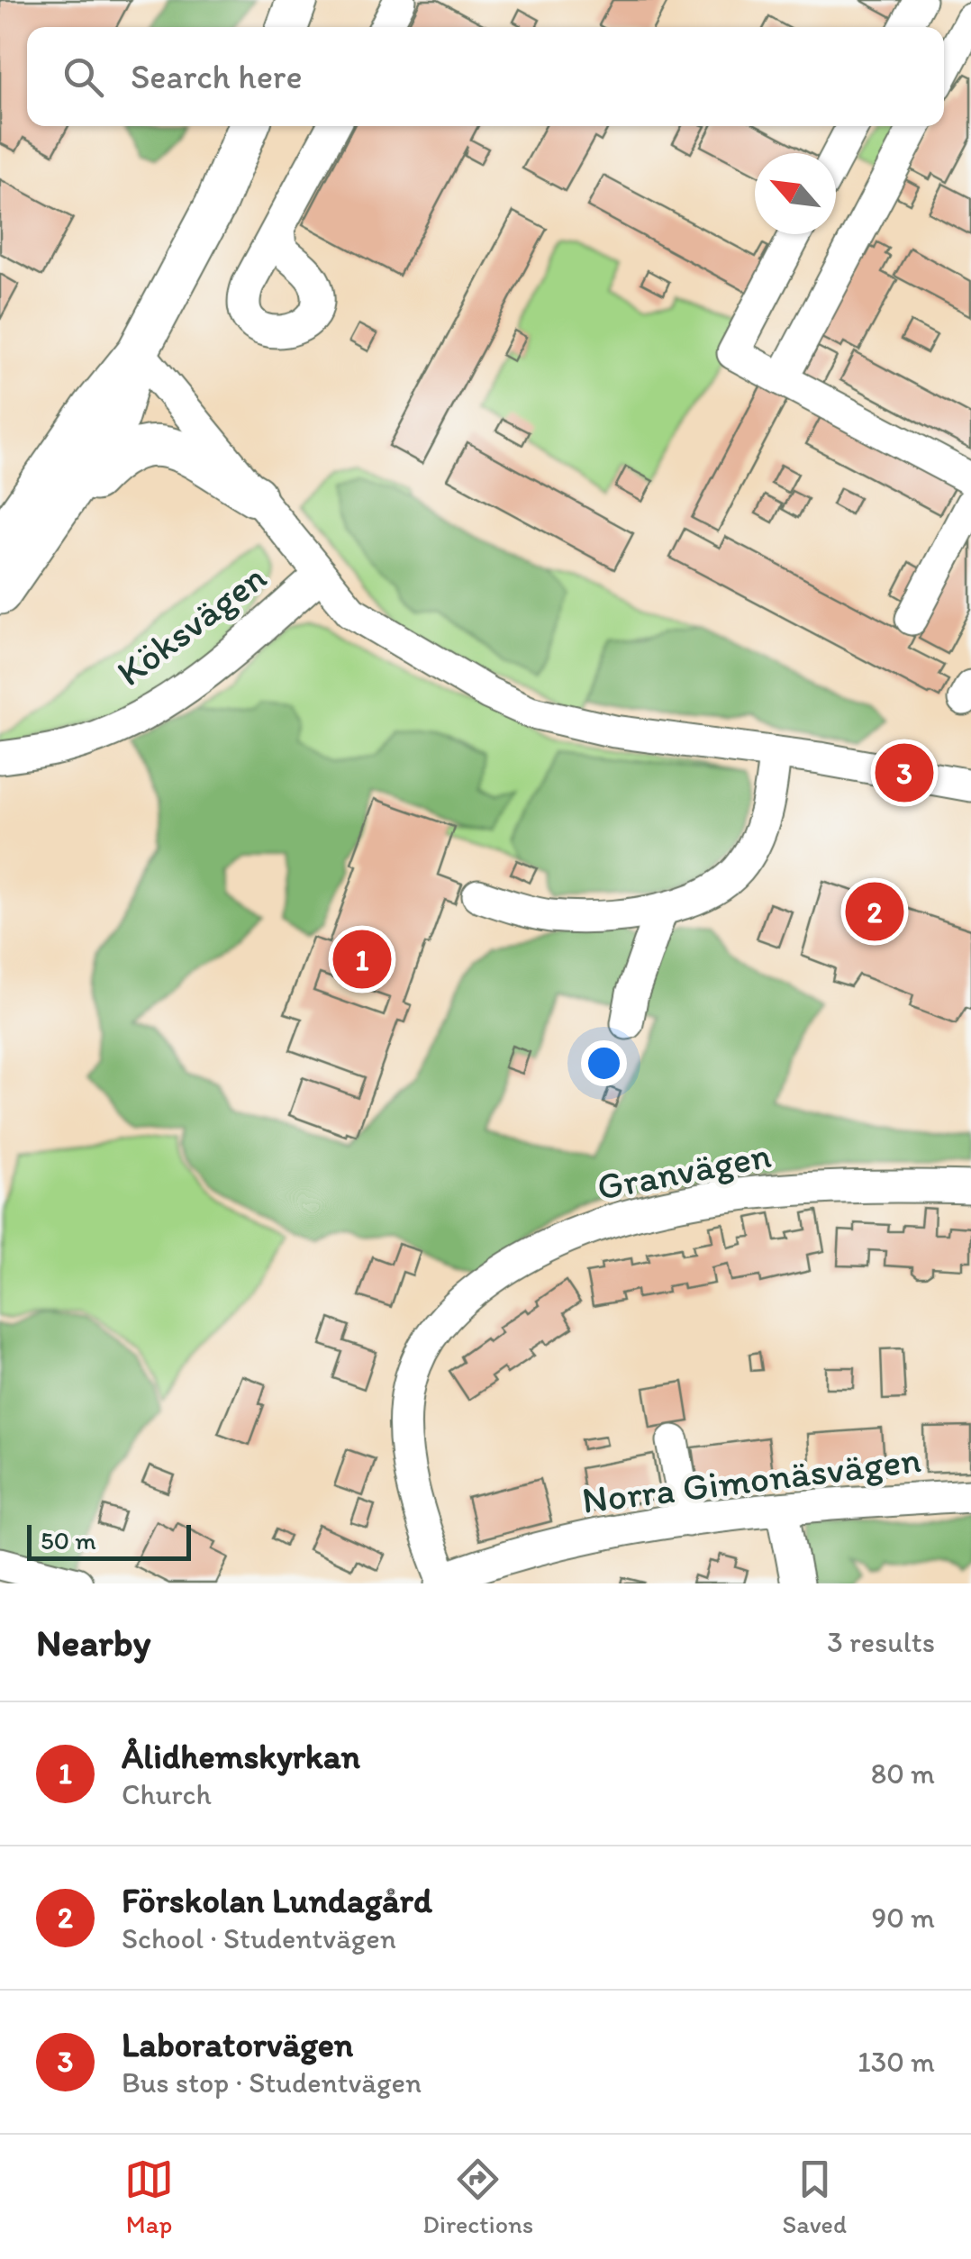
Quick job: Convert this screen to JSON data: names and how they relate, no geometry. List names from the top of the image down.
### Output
{
  "streets": {
    "street": ["Köksvägen", "Granvägen", "Norra Gimonäsvägen"]
  },
  "crossings": [
    ["Granvägen", "Norra Gimonäsvägen"]
  ],
  "scale_bar": "50 m",
  "north": "top left",
  "page": {
    "search": "Search here",
    "pins": ["3", "2", "1"],
    "scale": "50 m",
    "heading": ["Nearby", "3 results"],
    "list": [
      {
        "mark": "1",
        "name": "Ålidhemskyrkan",
        "note": "Church",
        "value": "80 m"
      },
      {
        "mark": "2",
        "name": "Förskolan Lundagård",
        "note": "School · Studentvägen",
        "value": "90 m"
      },
      {
        "mark": "3",
        "name": "Laboratorvägen",
        "note": "Bus stop · Studentvägen",
        "value": "130 m"
      }
    ],
    "nav": ["Map", "Directions", "Saved"]
  }
}
